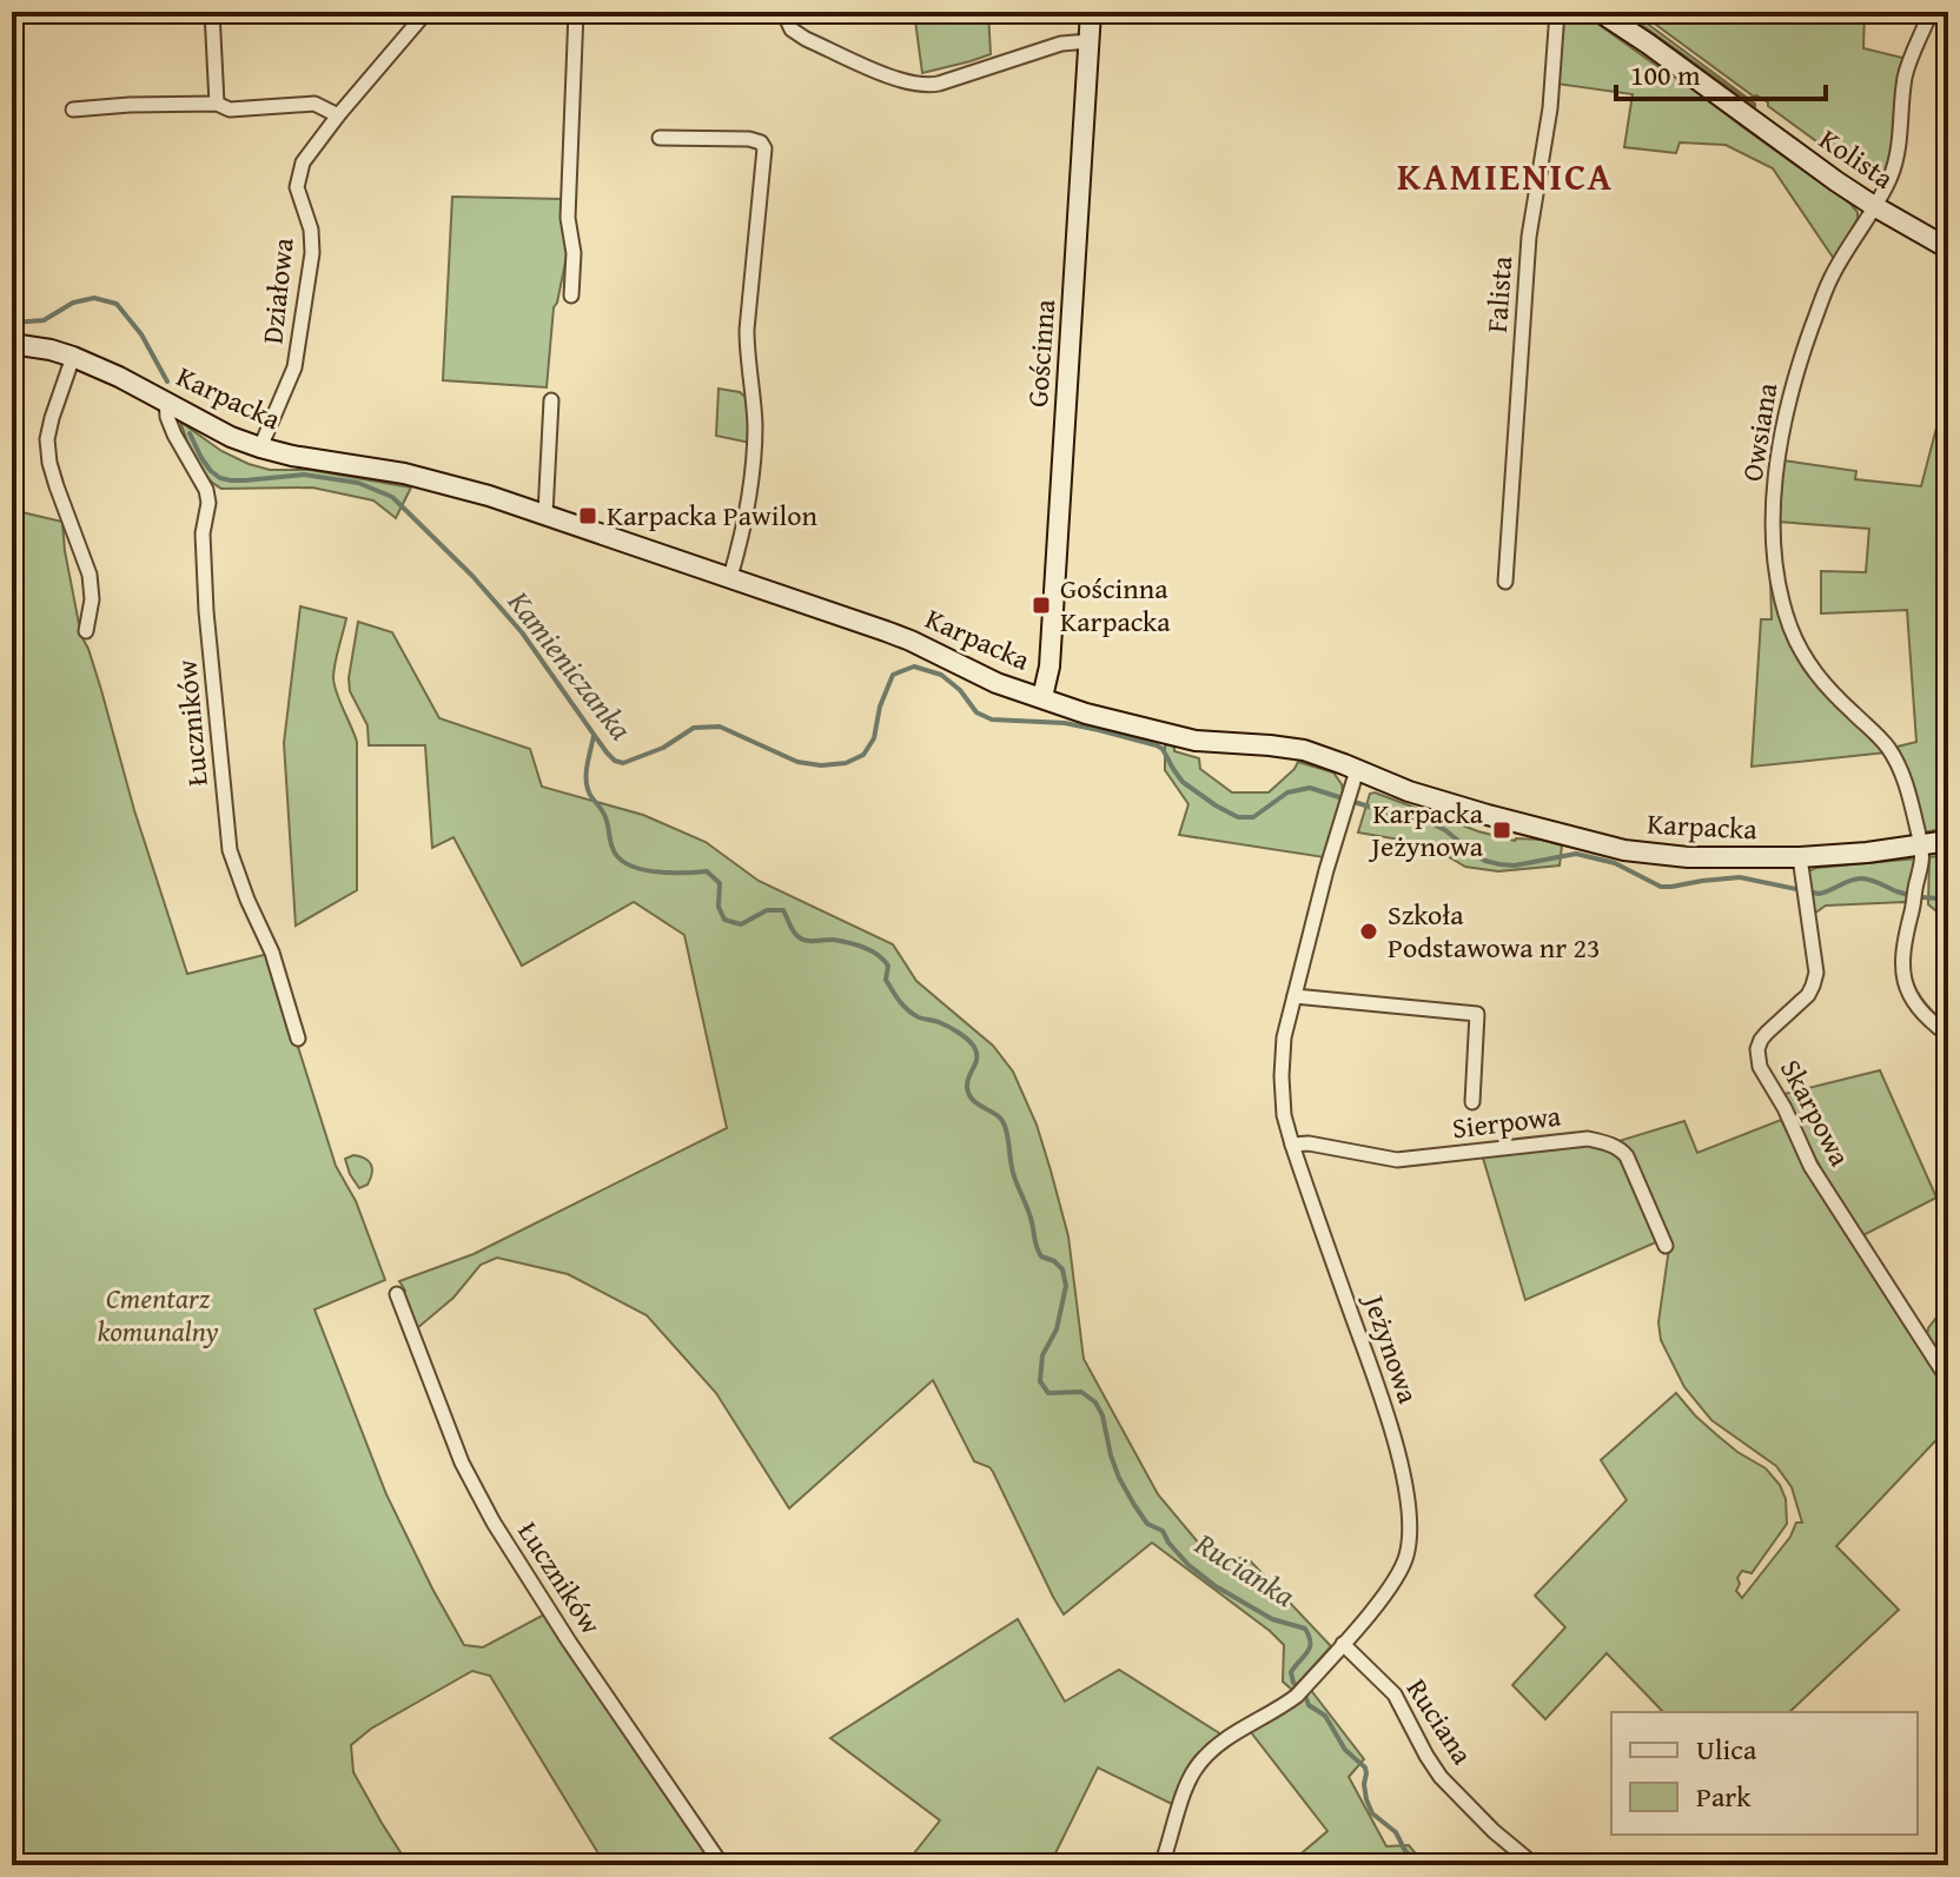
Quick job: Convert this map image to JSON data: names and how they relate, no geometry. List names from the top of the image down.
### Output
{
  "streets": {
    "street": [
      "Kolista",
      "Działowa",
      "Falista",
      "Gościnna",
      "Karpacka",
      "Owsiana",
      "Łuczników",
      "Skarpowa",
      "Sierpowa",
      "Jeżynowa",
      "Ruciana"
    ]
  },
  "crossings": [
    ["Kolista", "Owsiana"],
    ["Działowa", "Karpacka"],
    ["Gościnna", "Karpacka"],
    ["Karpacka", "Owsiana"],
    ["Karpacka", "Łuczników"],
    ["Karpacka", "Skarpowa"],
    ["Karpacka", "Jeżynowa"],
    ["Sierpowa", "Jeżynowa"],
    ["Jeżynowa", "Ruciana"]
  ],
  "districts": ["KAMIENICA"],
  "water": ["Kamieniczanka", "Rucianka"],
  "parks": ["Cmentarz komunalny"],
  "places": {
    "transit": ["Karpacka Pawilon", "Gościnna Karpacka", "Karpacka Jeżynowa"],
    "other": ["Szkoła Podstawowa nr 23"]
  },
  "legend": ["Ulica", "Park"],
  "scale_bar": "100 m"
}
